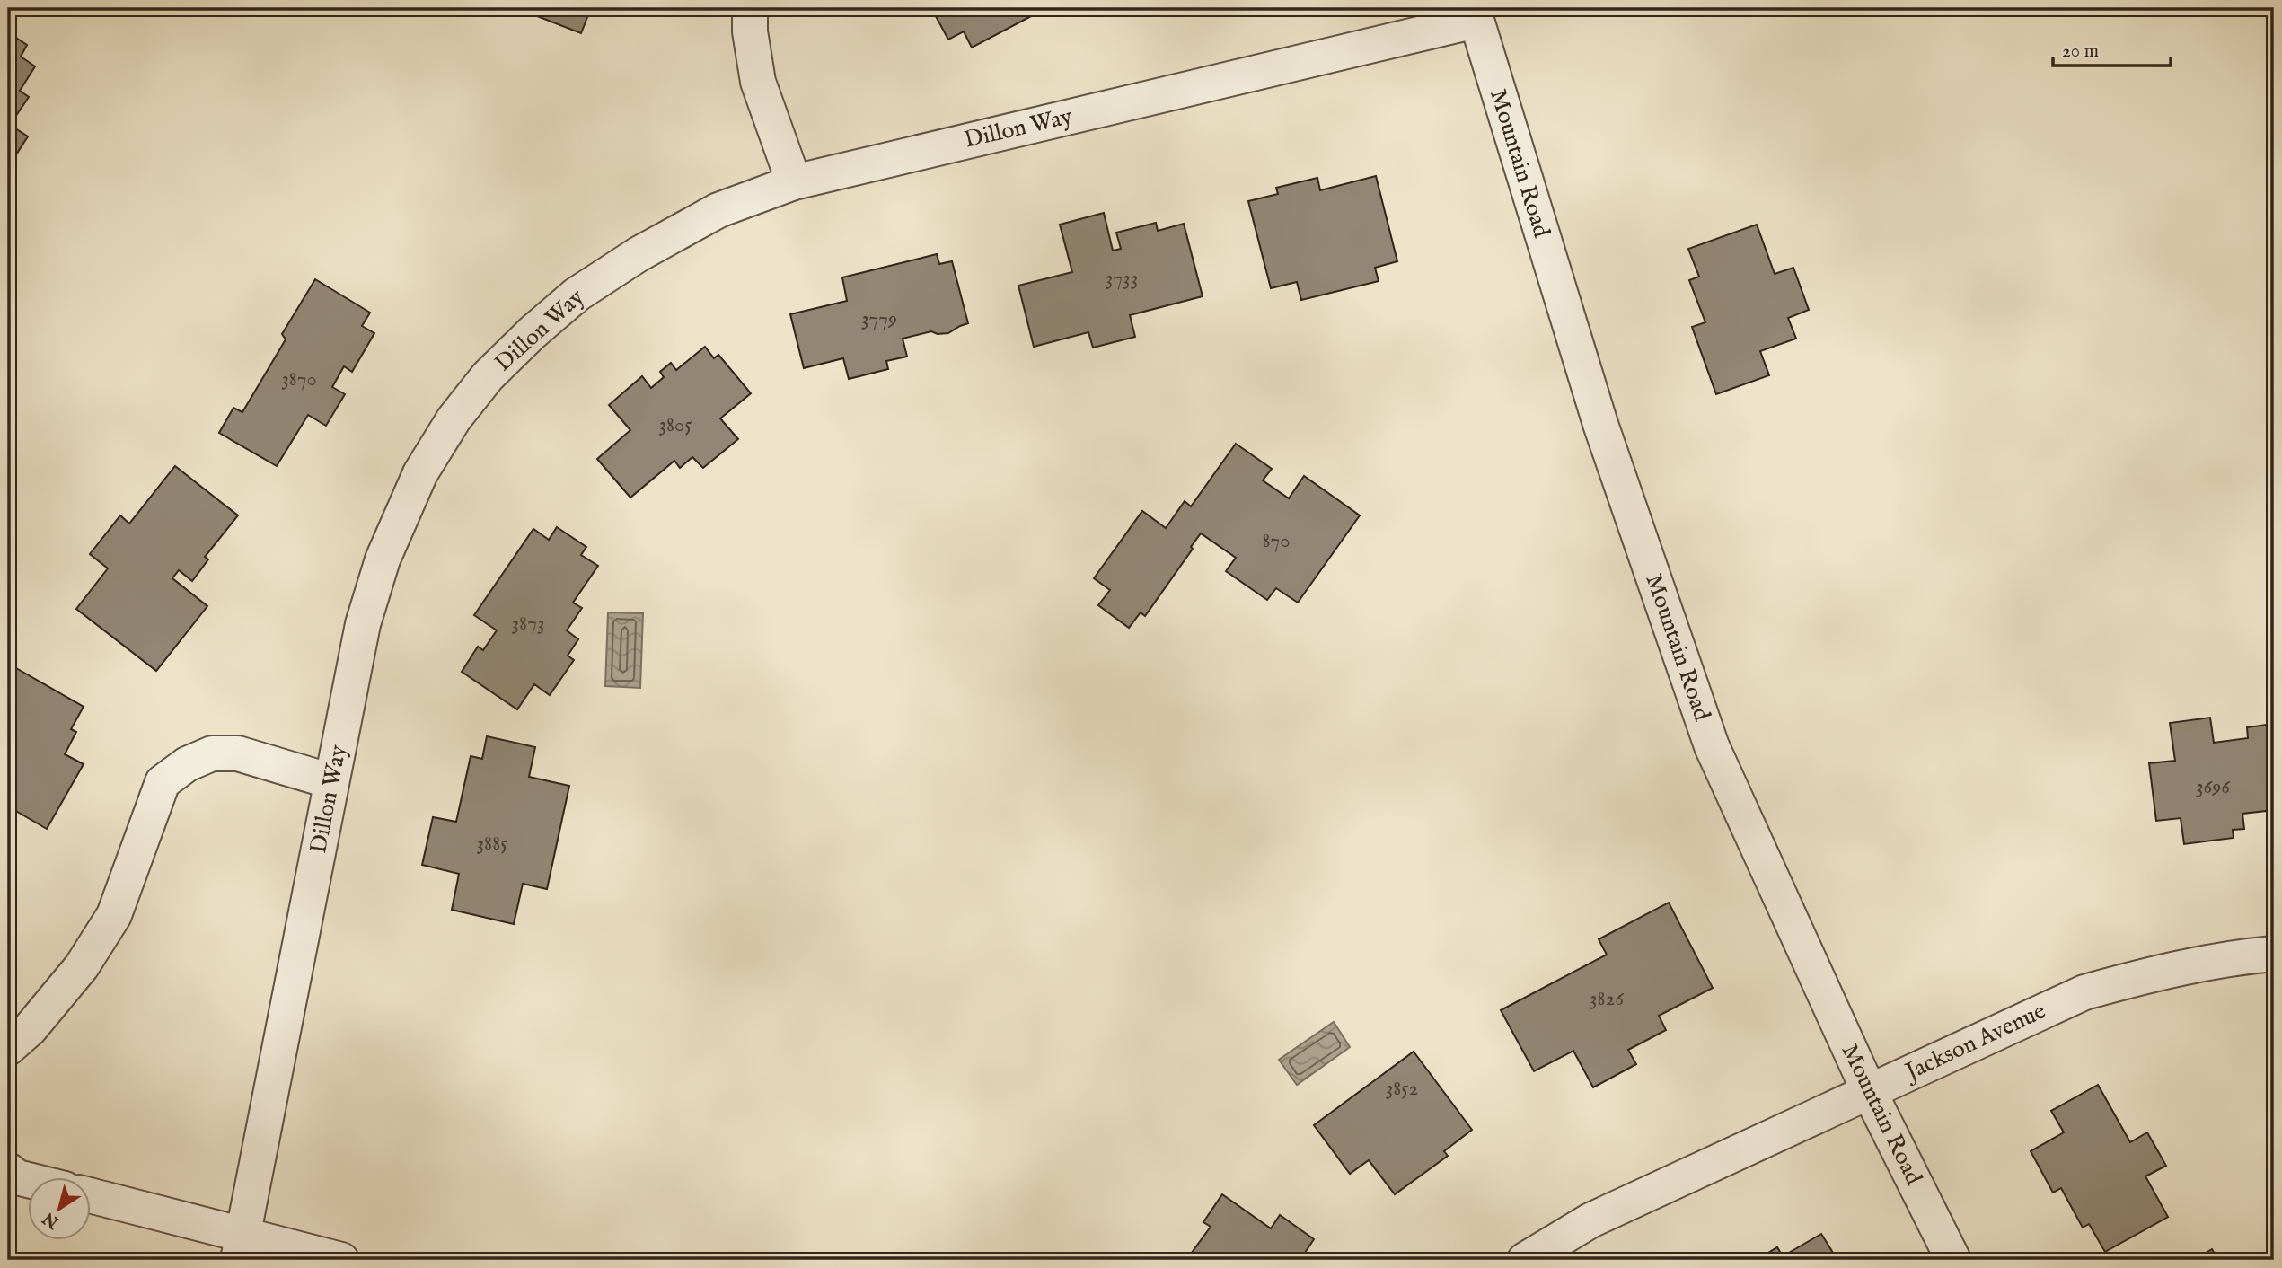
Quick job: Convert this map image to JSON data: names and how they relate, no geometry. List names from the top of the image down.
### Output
{
  "streets": {
    "street": ["Dillon Way", "Mountain Road", "Jackson Avenue"]
  },
  "crossings": [
    ["Dillon Way", "Mountain Road"],
    ["Mountain Road", "Jackson Avenue"]
  ],
  "house_numbers": [
    "3733",
    "3779",
    "3870",
    "3805",
    "870",
    "3873",
    "3696",
    "3885",
    "3826",
    "3852"
  ],
  "scale_bar": "20 m",
  "north": "bottom left"
}
